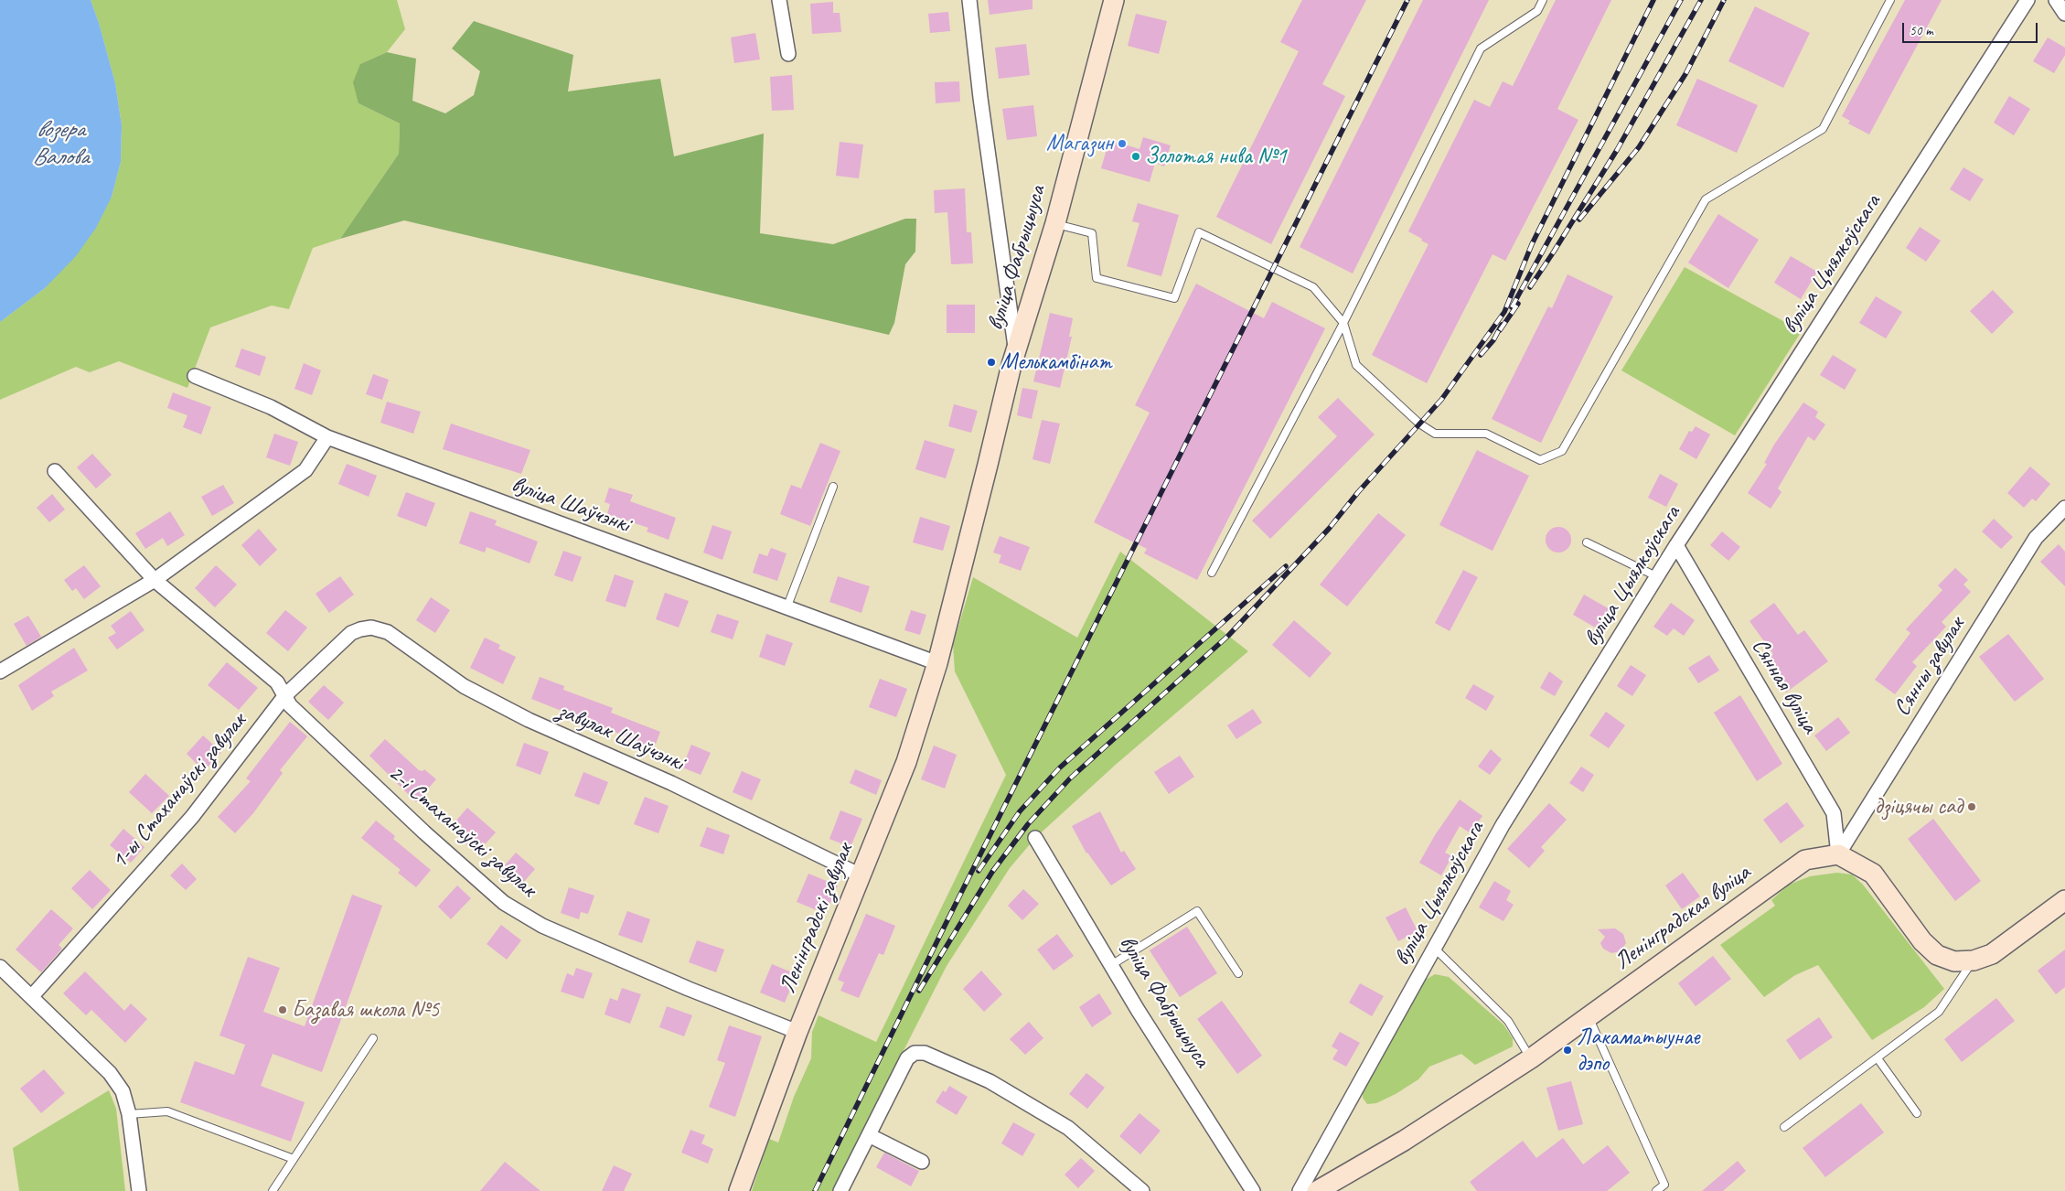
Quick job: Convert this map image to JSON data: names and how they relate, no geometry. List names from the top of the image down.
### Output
{
  "streets": {
    "street": [
      "вуліца Фабрыцыуса",
      "вуліца Цыялкоўскага",
      "вуліца Шаўчэнкі",
      "Сянны завулак",
      "Сянная вуліца",
      "завулак Шаўчэнкі",
      "1-ы Стаханаўскі завулак",
      "2-і Стаханаўскі завулак",
      "Ленінградская вуліца",
      "Ленінградскі завулак"
    ]
  },
  "crossings": [
    ["вуліца Фабрыцыуса", "вуліца Шаўчэнкі"],
    ["вуліца Фабрыцыуса", "Ленінградскі завулак"],
    ["вуліца Цыялкоўскага", "Сянная вуліца"],
    ["вуліца Шаўчэнкі", "Ленінградскі завулак"],
    ["Сянны завулак", "Сянная вуліца"],
    ["Сянны завулак", "Ленінградская вуліца"],
    ["Сянная вуліца", "Ленінградская вуліца"],
    ["завулак Шаўчэнкі", "1-ы Стаханаўскі завулак"],
    ["завулак Шаўчэнкі", "Ленінградскі завулак"],
    ["1-ы Стаханаўскі завулак", "2-і Стаханаўскі завулак"],
    ["2-і Стаханаўскі завулак", "Ленінградскі завулак"]
  ],
  "water": ["возера Валова"],
  "places": [
    "Магазин",
    "Золотая нива №1",
    "Мелькамбінат",
    "дзіцячы сад",
    "Базавая школа №5",
    "Лакаматыунае дэпо"
  ],
  "scale_bar": "50 m"
}
